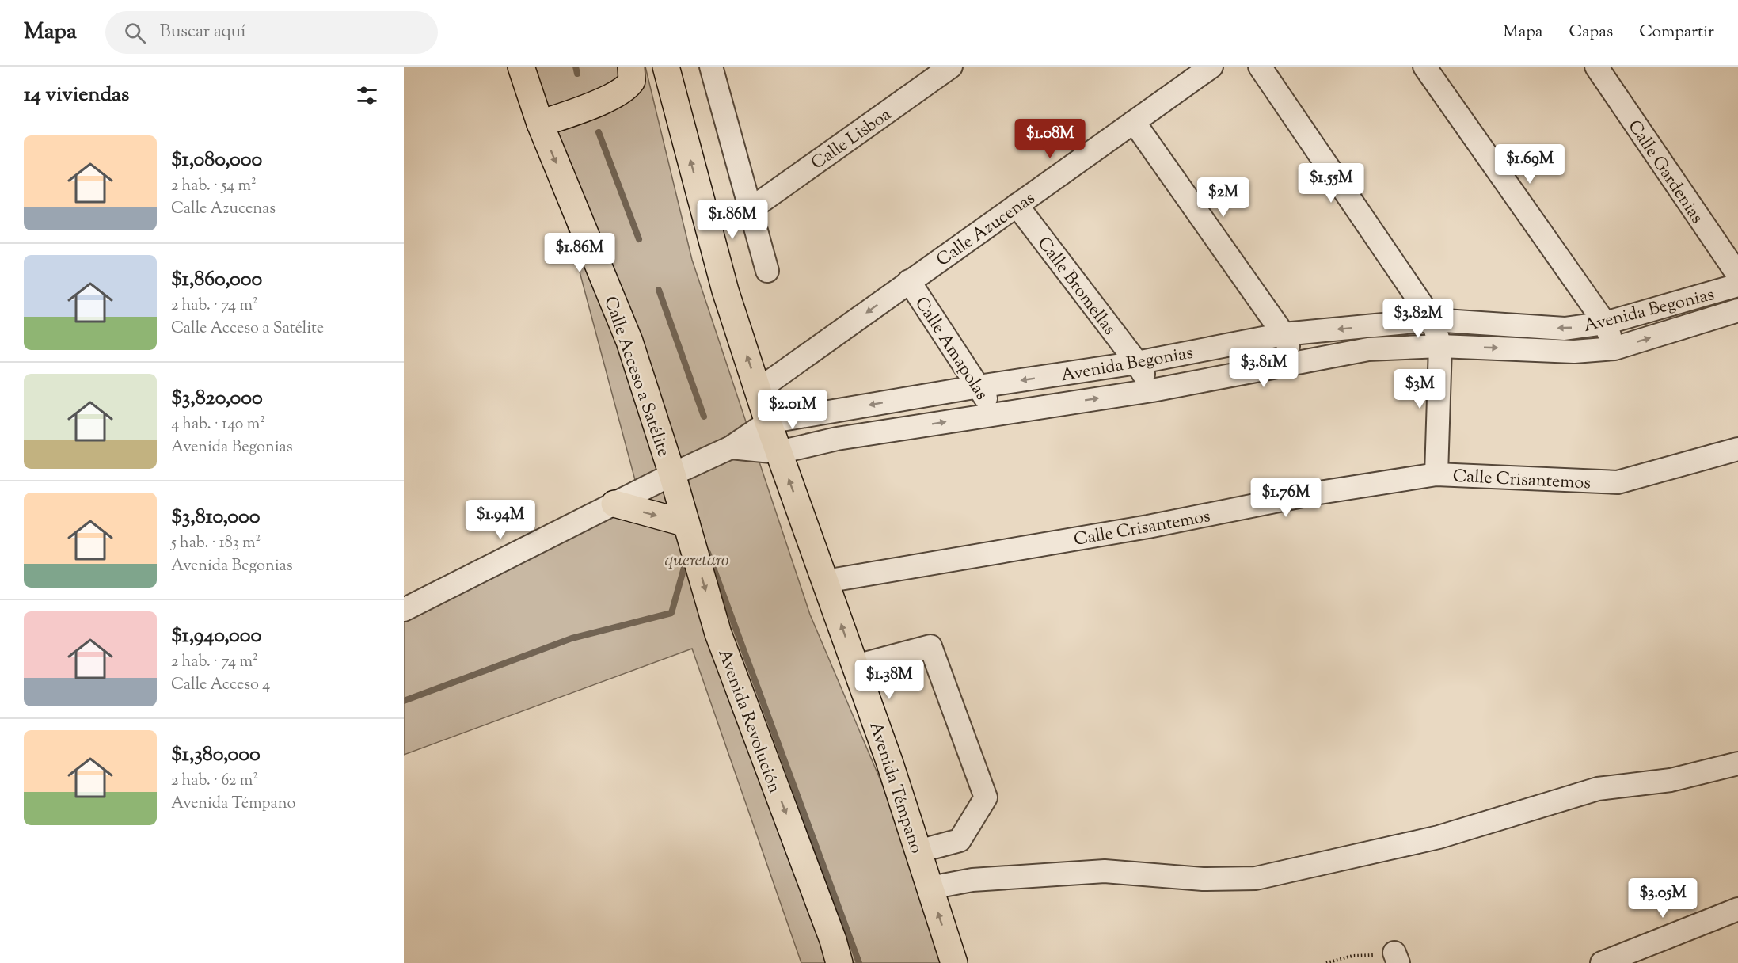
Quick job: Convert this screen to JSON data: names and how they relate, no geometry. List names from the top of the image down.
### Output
{
  "streets": {
    "main road": ["Calle Acceso a Satélite", "Avenida Revolución", "Avenida Témpano"],
    "street": [
      "Calle Lisboa",
      "Calle Gardenias",
      "Calle Azucenas",
      "Calle Bromellas",
      "Avenida Begonias",
      "Calle Amapolas",
      "Calle Crisantemos"
    ]
  },
  "crossings": [
    ["Calle Azucenas", "Calle Bromellas"],
    ["Calle Azucenas", "Calle Amapolas"],
    ["Calle Bromellas", "Avenida Begonias"],
    ["Avenida Begonias", "Calle Amapolas"],
    ["Avenida Begonias", "Avenida Témpano"],
    ["Calle Acceso a Satélite", "Avenida Revolución"],
    ["Calle Crisantemos", "Avenida Témpano"]
  ],
  "one_way": ["Avenida Revolución", "Avenida Témpano"],
  "parks": ["queretaro"],
  "page": {
    "header": "Mapa",
    "search": "Buscar aquí",
    "nav": ["Mapa", "Capas", "Compartir"],
    "heading": "14 viviendas",
    "price": [
      "$1.08M",
      "$1.69M",
      "$1.55M",
      "$2M",
      "$1.86M",
      "$1.86M",
      "$3.82M",
      "$3.81M",
      "$3M",
      "$2.01M",
      "$1.76M",
      "$1.94M",
      "$1.38M",
      "$3.05M"
    ],
    "list": [
      {
        "name": "$1,080,000",
        "note": "2 hab. · 54 m² · Calle Azucenas"
      },
      {
        "name": "$1,860,000",
        "note": "2 hab. · 74 m² · Calle Acceso a Satélite"
      },
      {
        "name": "$3,820,000",
        "note": "4 hab. · 140 m² · Avenida Begonias"
      },
      {
        "name": "$3,810,000",
        "note": "5 hab. · 183 m² · Avenida Begonias"
      },
      {
        "name": "$1,940,000",
        "note": "2 hab. · 74 m² · Calle Acceso 4"
      },
      {
        "name": "$1,380,000",
        "note": "2 hab. · 62 m² · Avenida Témpano"
      }
    ]
  }
}
